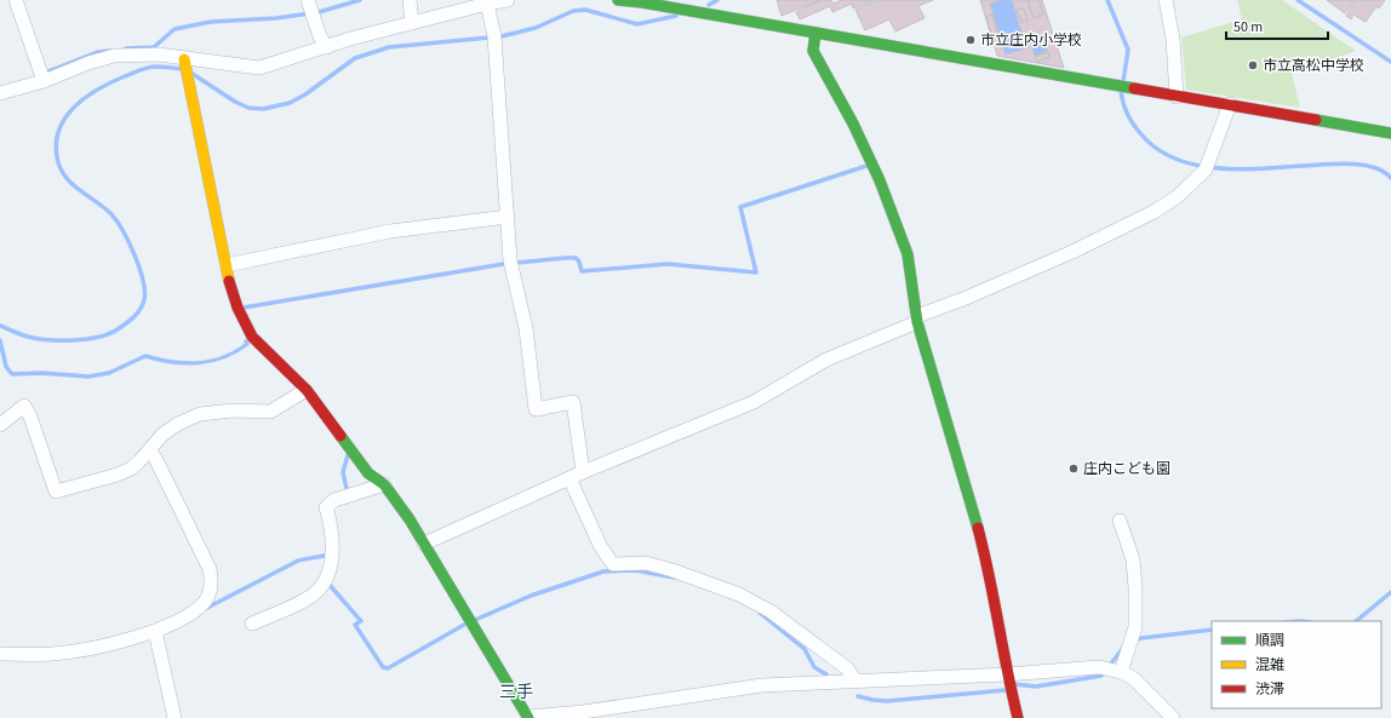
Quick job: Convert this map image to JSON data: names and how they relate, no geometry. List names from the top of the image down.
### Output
{
  "districts": ["三手"],
  "places": ["市立庄内小学校", "市立高松中学校", "庄内こども園"],
  "legend": ["順調", "混雑", "渋滞"],
  "scale_bar": "50 m"
}
